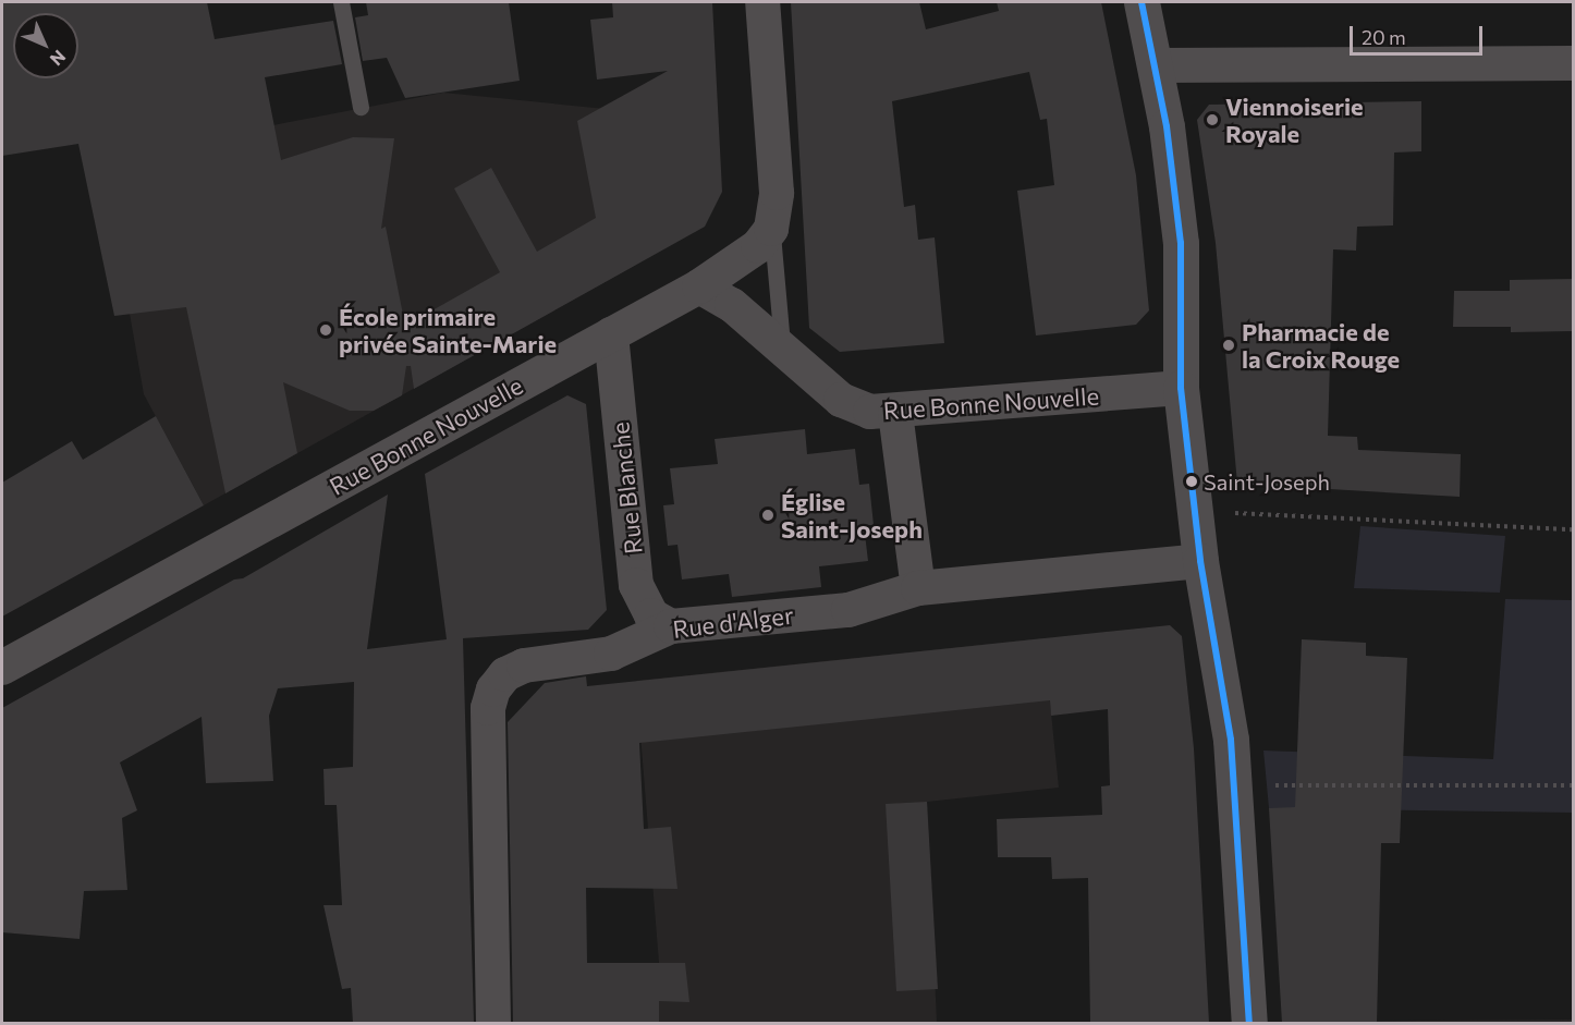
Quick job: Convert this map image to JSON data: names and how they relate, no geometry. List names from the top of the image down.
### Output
{
  "streets": {
    "street": ["Rue Bonne Nouvelle", "Rue Blanche", "Rue d'Alger"]
  },
  "crossings": [
    ["Rue Bonne Nouvelle", "Rue Blanche"],
    ["Rue Blanche", "Rue d'Alger"]
  ],
  "places": [
    "Viennoiserie Royale",
    "École primaire privée Sainte-Marie",
    "Pharmacie de la Croix Rouge",
    "Saint-Joseph",
    "Église Saint-Joseph"
  ],
  "scale_bar": "20 m",
  "north": "bottom right"
}
